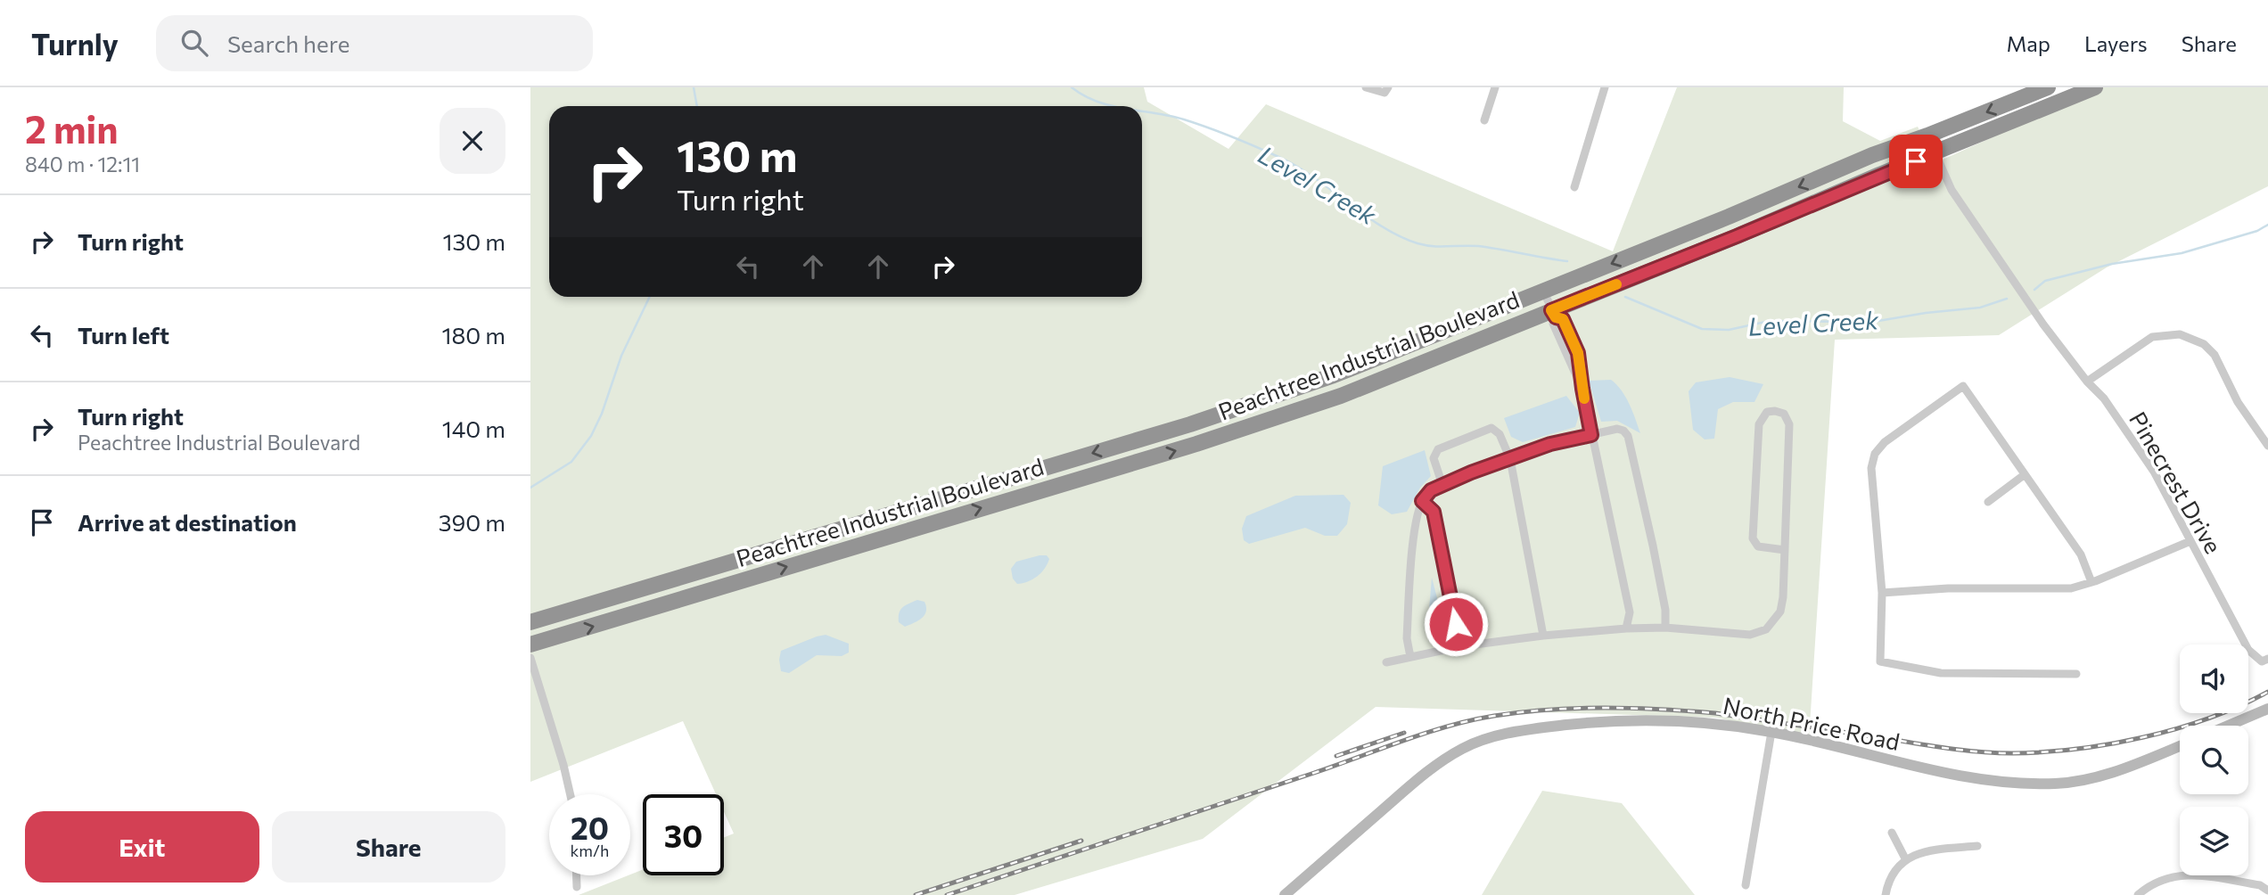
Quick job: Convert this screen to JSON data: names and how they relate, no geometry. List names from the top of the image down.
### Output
{
  "streets": {
    "highway": ["Peachtree Industrial Boulevard"],
    "street": ["Pinecrest Drive", "North Price Road"]
  },
  "crossings": [
    ["Peachtree Industrial Boulevard", "Pinecrest Drive"]
  ],
  "water": ["Level Creek"],
  "page": {
    "header": "Turnly",
    "search": "Search here",
    "nav": ["Map", "Layers", "Share"],
    "heading": ["2 min", "840 m · 12:11"],
    "turn": ["130 m", "Turn right"],
    "list": [
      {
        "name": "Turn right",
        "value": "130 m"
      },
      {
        "name": "Turn left",
        "value": "180 m"
      },
      {
        "name": "Turn right",
        "note": "Peachtree Industrial Boulevard",
        "value": "140 m"
      },
      {
        "name": "Arrive at destination",
        "value": "390 m"
      }
    ],
    "speed": "20 km/h",
    "limit": "30",
    "buttons": ["Exit", "Share"]
  }
}
